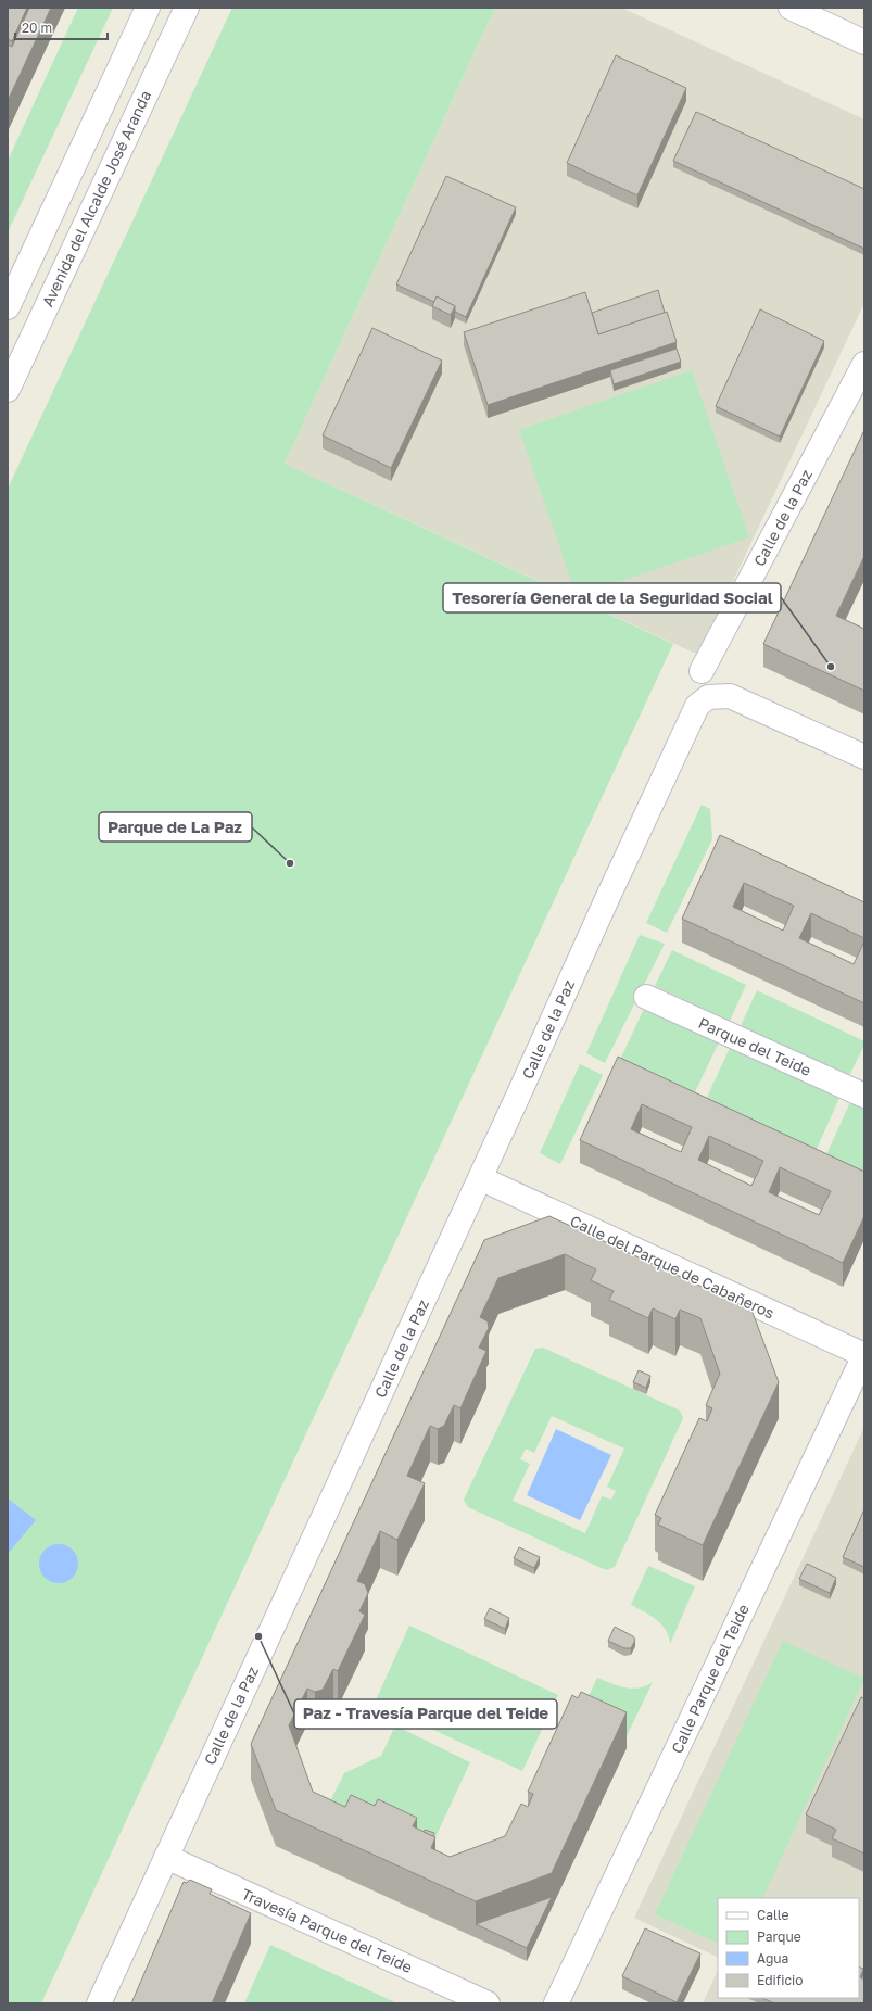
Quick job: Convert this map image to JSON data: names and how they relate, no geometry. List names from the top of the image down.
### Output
{
  "streets": {
    "street": [
      "Avenida del Alcalde José Aranda",
      "Calle de la Paz",
      "Parque del Teide",
      "Calle del Parque de Cabañeros",
      "Calle Parque del Teide",
      "Travesía Parque del Teide"
    ]
  },
  "crossings": [
    ["Calle de la Paz", "Calle del Parque de Cabañeros"],
    ["Calle de la Paz", "Travesía Parque del Teide"],
    ["Calle del Parque de Cabañeros", "Calle Parque del Teide"]
  ],
  "places": ["Tesorería General de la Seguridad Social", "Parque de La Paz", "Paz - Travesía Parque del Teide"],
  "legend": [
    "Calle",
    "Parque",
    "Agua",
    "Edificio"
  ],
  "scale_bar": "20 m"
}
